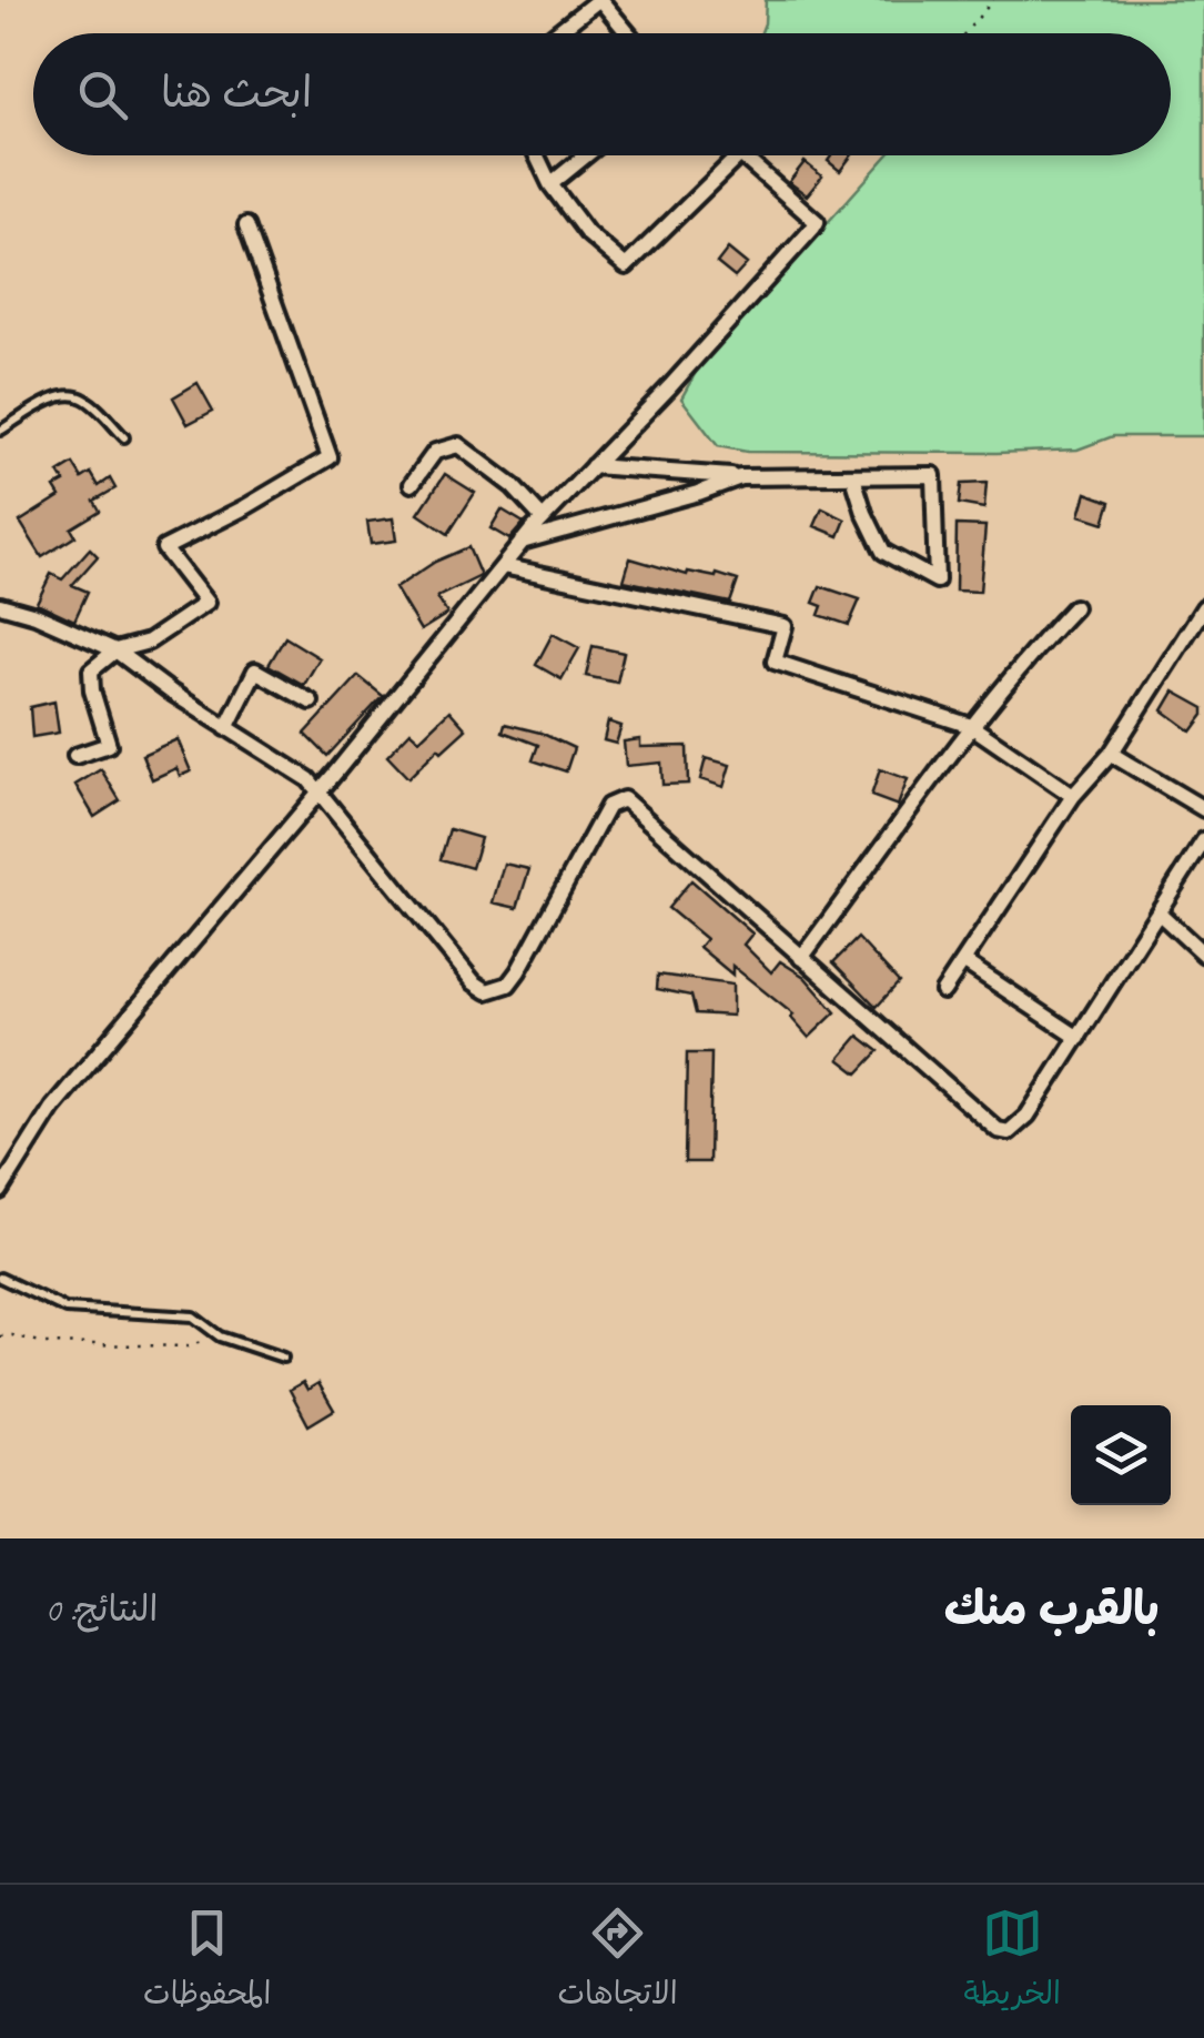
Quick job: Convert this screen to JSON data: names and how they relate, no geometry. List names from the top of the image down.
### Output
{
  "page": {
    "search": "ابحث هنا",
    "heading": ["بالقرب منك", "النتائج: 0"],
    "nav": ["الخريطة", "الاتجاهات", "المحفوظات"]
  }
}
